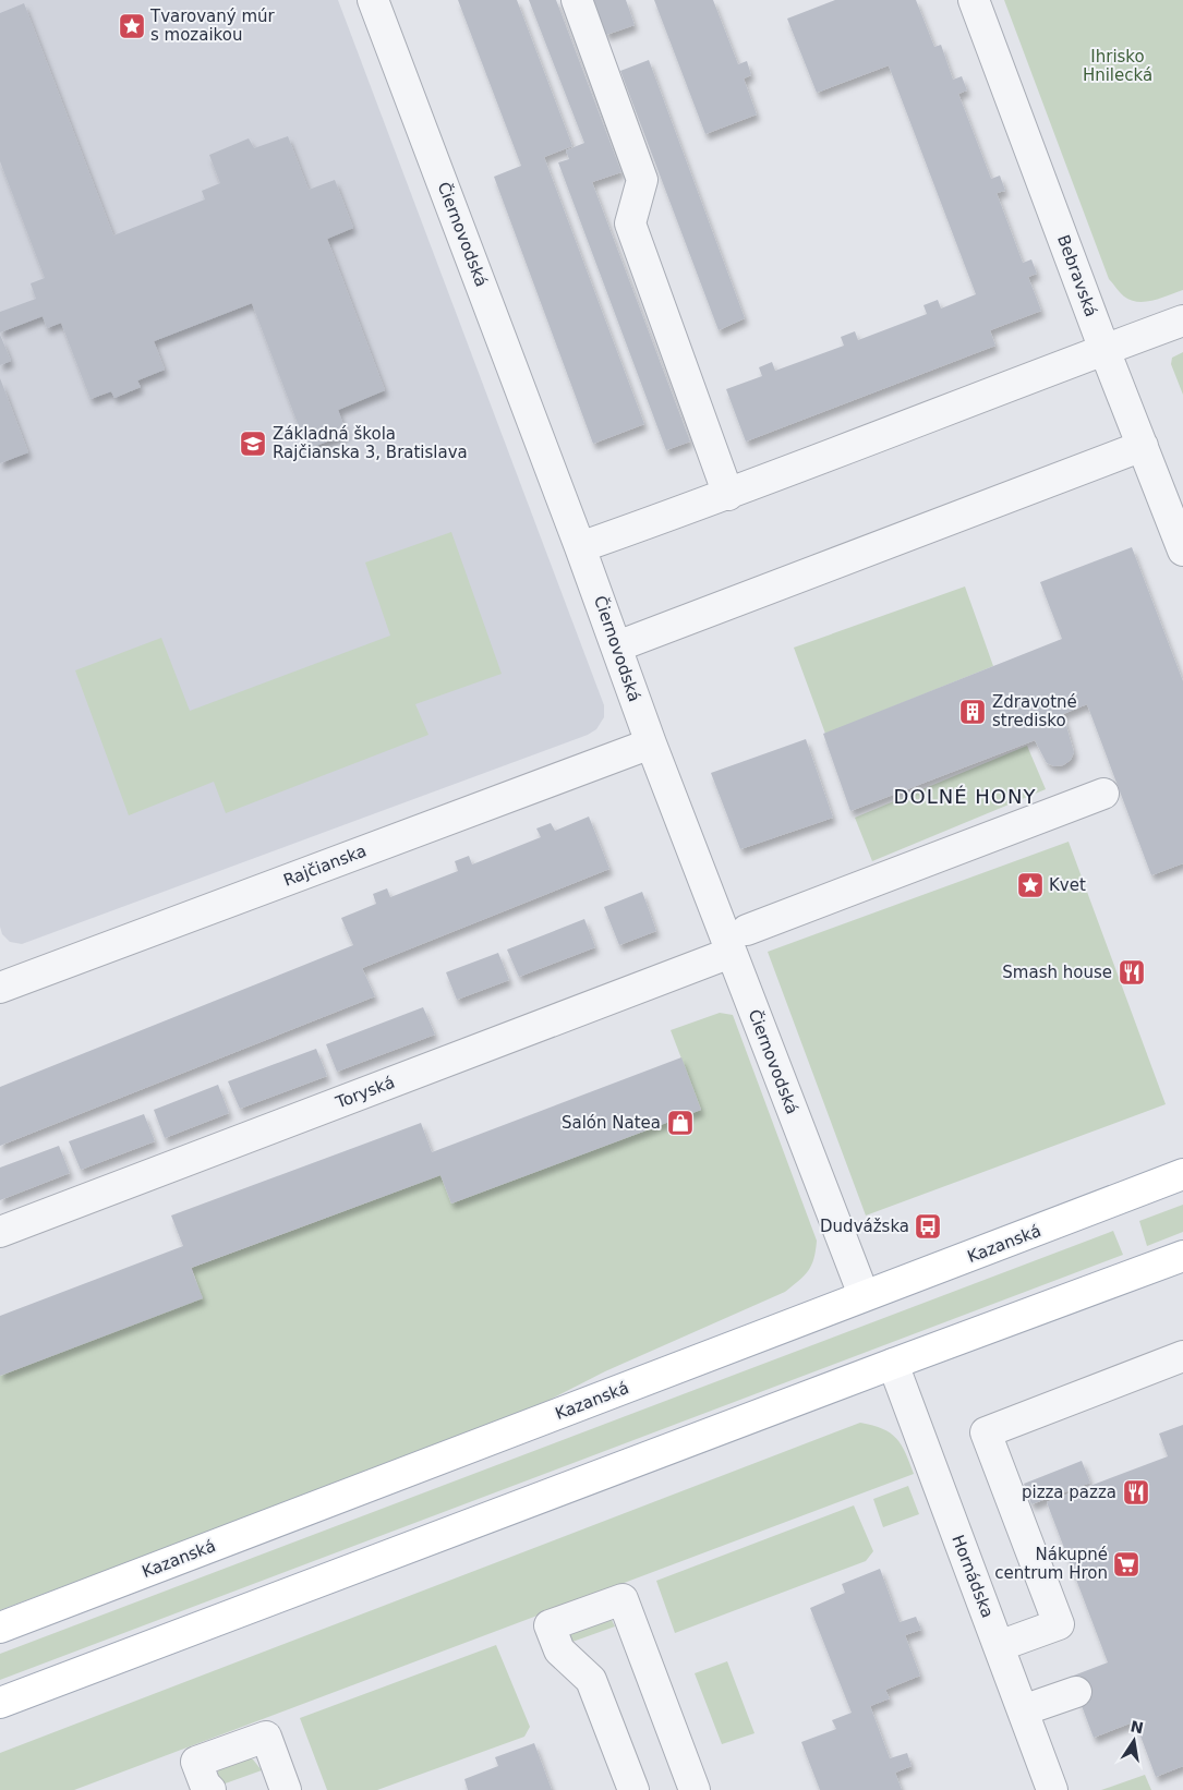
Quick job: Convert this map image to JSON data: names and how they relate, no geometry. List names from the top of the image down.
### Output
{
  "streets": {
    "main road": ["Kazanská"],
    "street": [
      "Čiernovodská",
      "Bebravská",
      "Rajčianska",
      "Toryská",
      "Hornádska"
    ]
  },
  "crossings": [
    ["Čiernovodská", "Rajčianska"],
    ["Čiernovodská", "Toryská"],
    ["Čiernovodská", "Kazanská"]
  ],
  "districts": ["DOLNÉ HONY"],
  "parks": ["Ihrisko Hnilecká"],
  "places": {
    "place": ["Tvarovaný múr s mozaikou", "Kvet"],
    "school or university": ["Základná škola Rajčianska 3, Bratislava"],
    "building": ["Zdravotné stredisko"],
    "restaurant": ["Smash house", "pizza pazza"],
    "shop": ["Salón Natea"],
    "bus stop": ["Dudvážska"],
    "supermarket": ["Nákupné centrum Hron"]
  },
  "north": "top"
}
